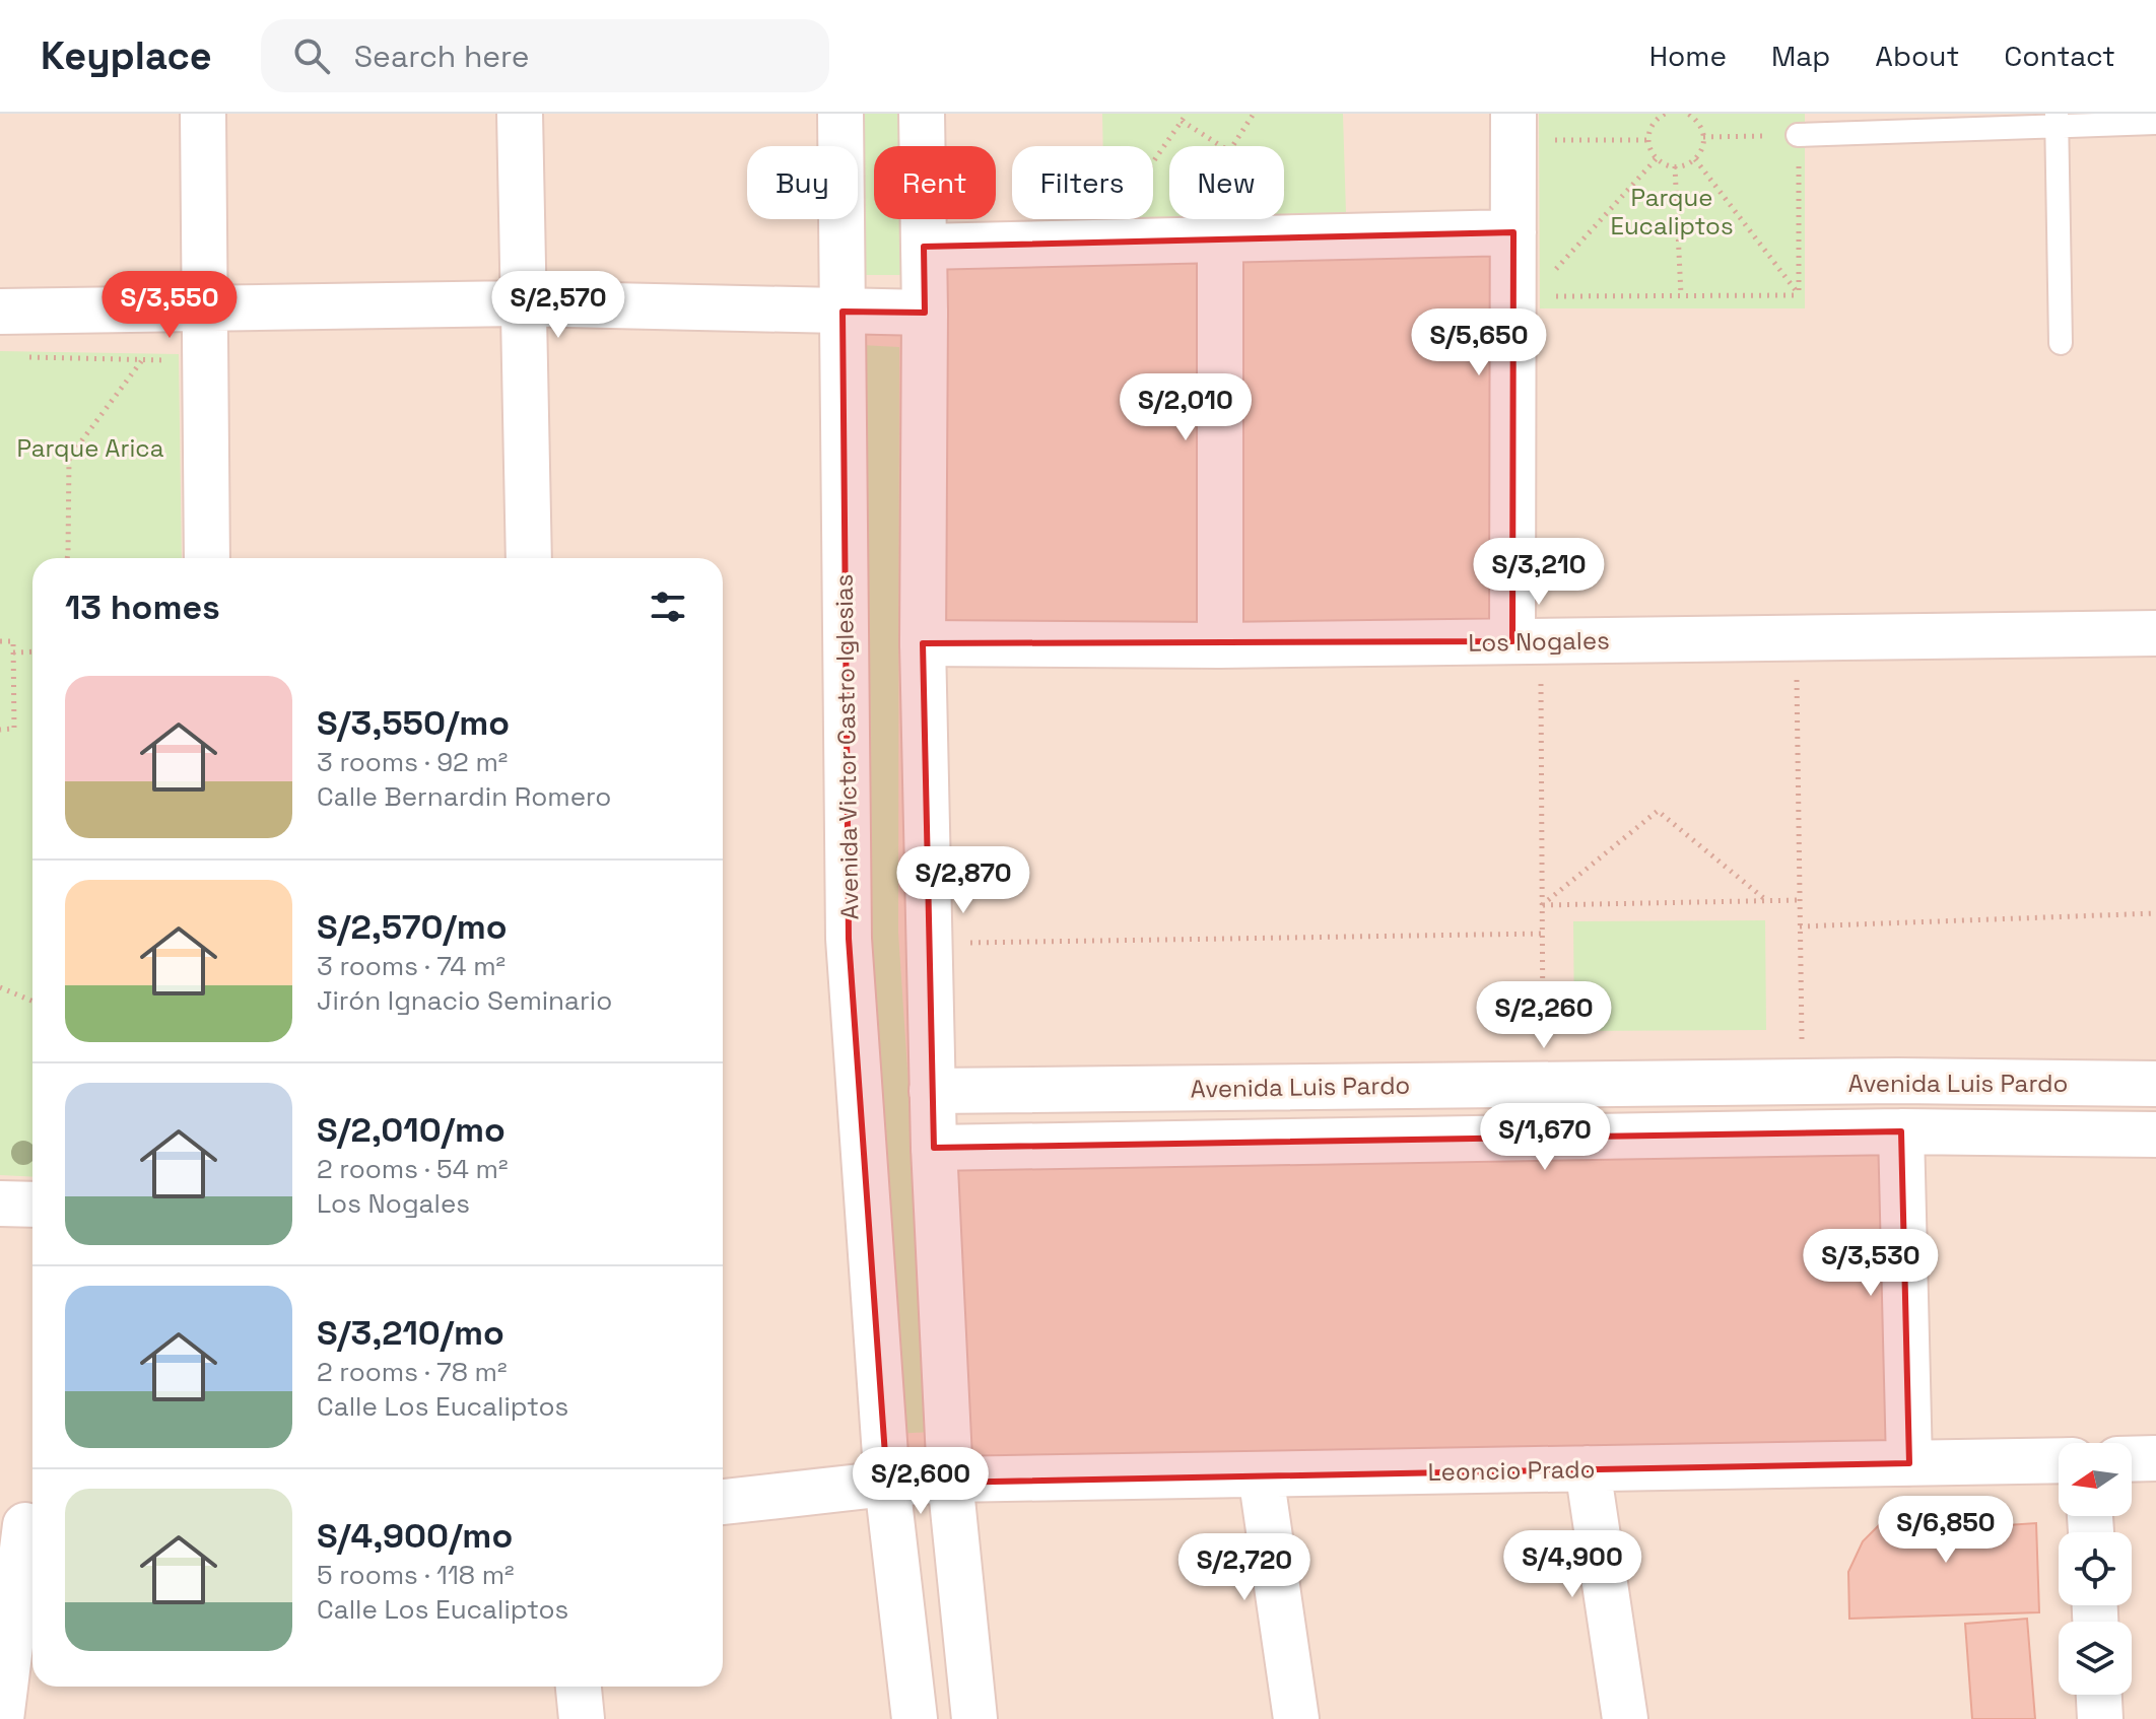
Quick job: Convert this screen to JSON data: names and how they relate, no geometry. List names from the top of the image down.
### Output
{
  "streets": {
    "street": [
      "Los Nogales",
      "Avenida Victor Castro Iglesias",
      "Avenida Luis Pardo",
      "Leoncio Prado"
    ]
  },
  "crossings": [
    ["Avenida Victor Castro Iglesias", "Leoncio Prado"]
  ],
  "parks": ["Parque Eucaliptos", "Parque Arica"],
  "north": "left",
  "page": {
    "header": "Keyplace",
    "search": "Search here",
    "nav": [
      "Home",
      "Map",
      "About",
      "Contact"
    ],
    "chip": [
      "Buy",
      "Rent",
      "Filters",
      "New"
    ],
    "price": [
      "S/3,550",
      "S/2,570",
      "S/5,650",
      "S/2,010",
      "S/3,210",
      "S/2,870",
      "S/2,260",
      "S/1,670",
      "S/3,530",
      "S/2,600",
      "S/6,850",
      "S/4,900",
      "S/2,720"
    ],
    "heading": "13 homes",
    "list": [
      {
        "name": "S/3,550/mo",
        "note": "3 rooms · 92 m² · Calle Bernardin Romero"
      },
      {
        "name": "S/2,570/mo",
        "note": "3 rooms · 74 m² · Jirón Ignacio Seminario"
      },
      {
        "name": "S/2,010/mo",
        "note": "2 rooms · 54 m² · Los Nogales"
      },
      {
        "name": "S/3,210/mo",
        "note": "2 rooms · 78 m² · Calle Los Eucaliptos"
      },
      {
        "name": "S/4,900/mo",
        "note": "5 rooms · 118 m² · Calle Los Eucaliptos"
      }
    ]
  }
}
